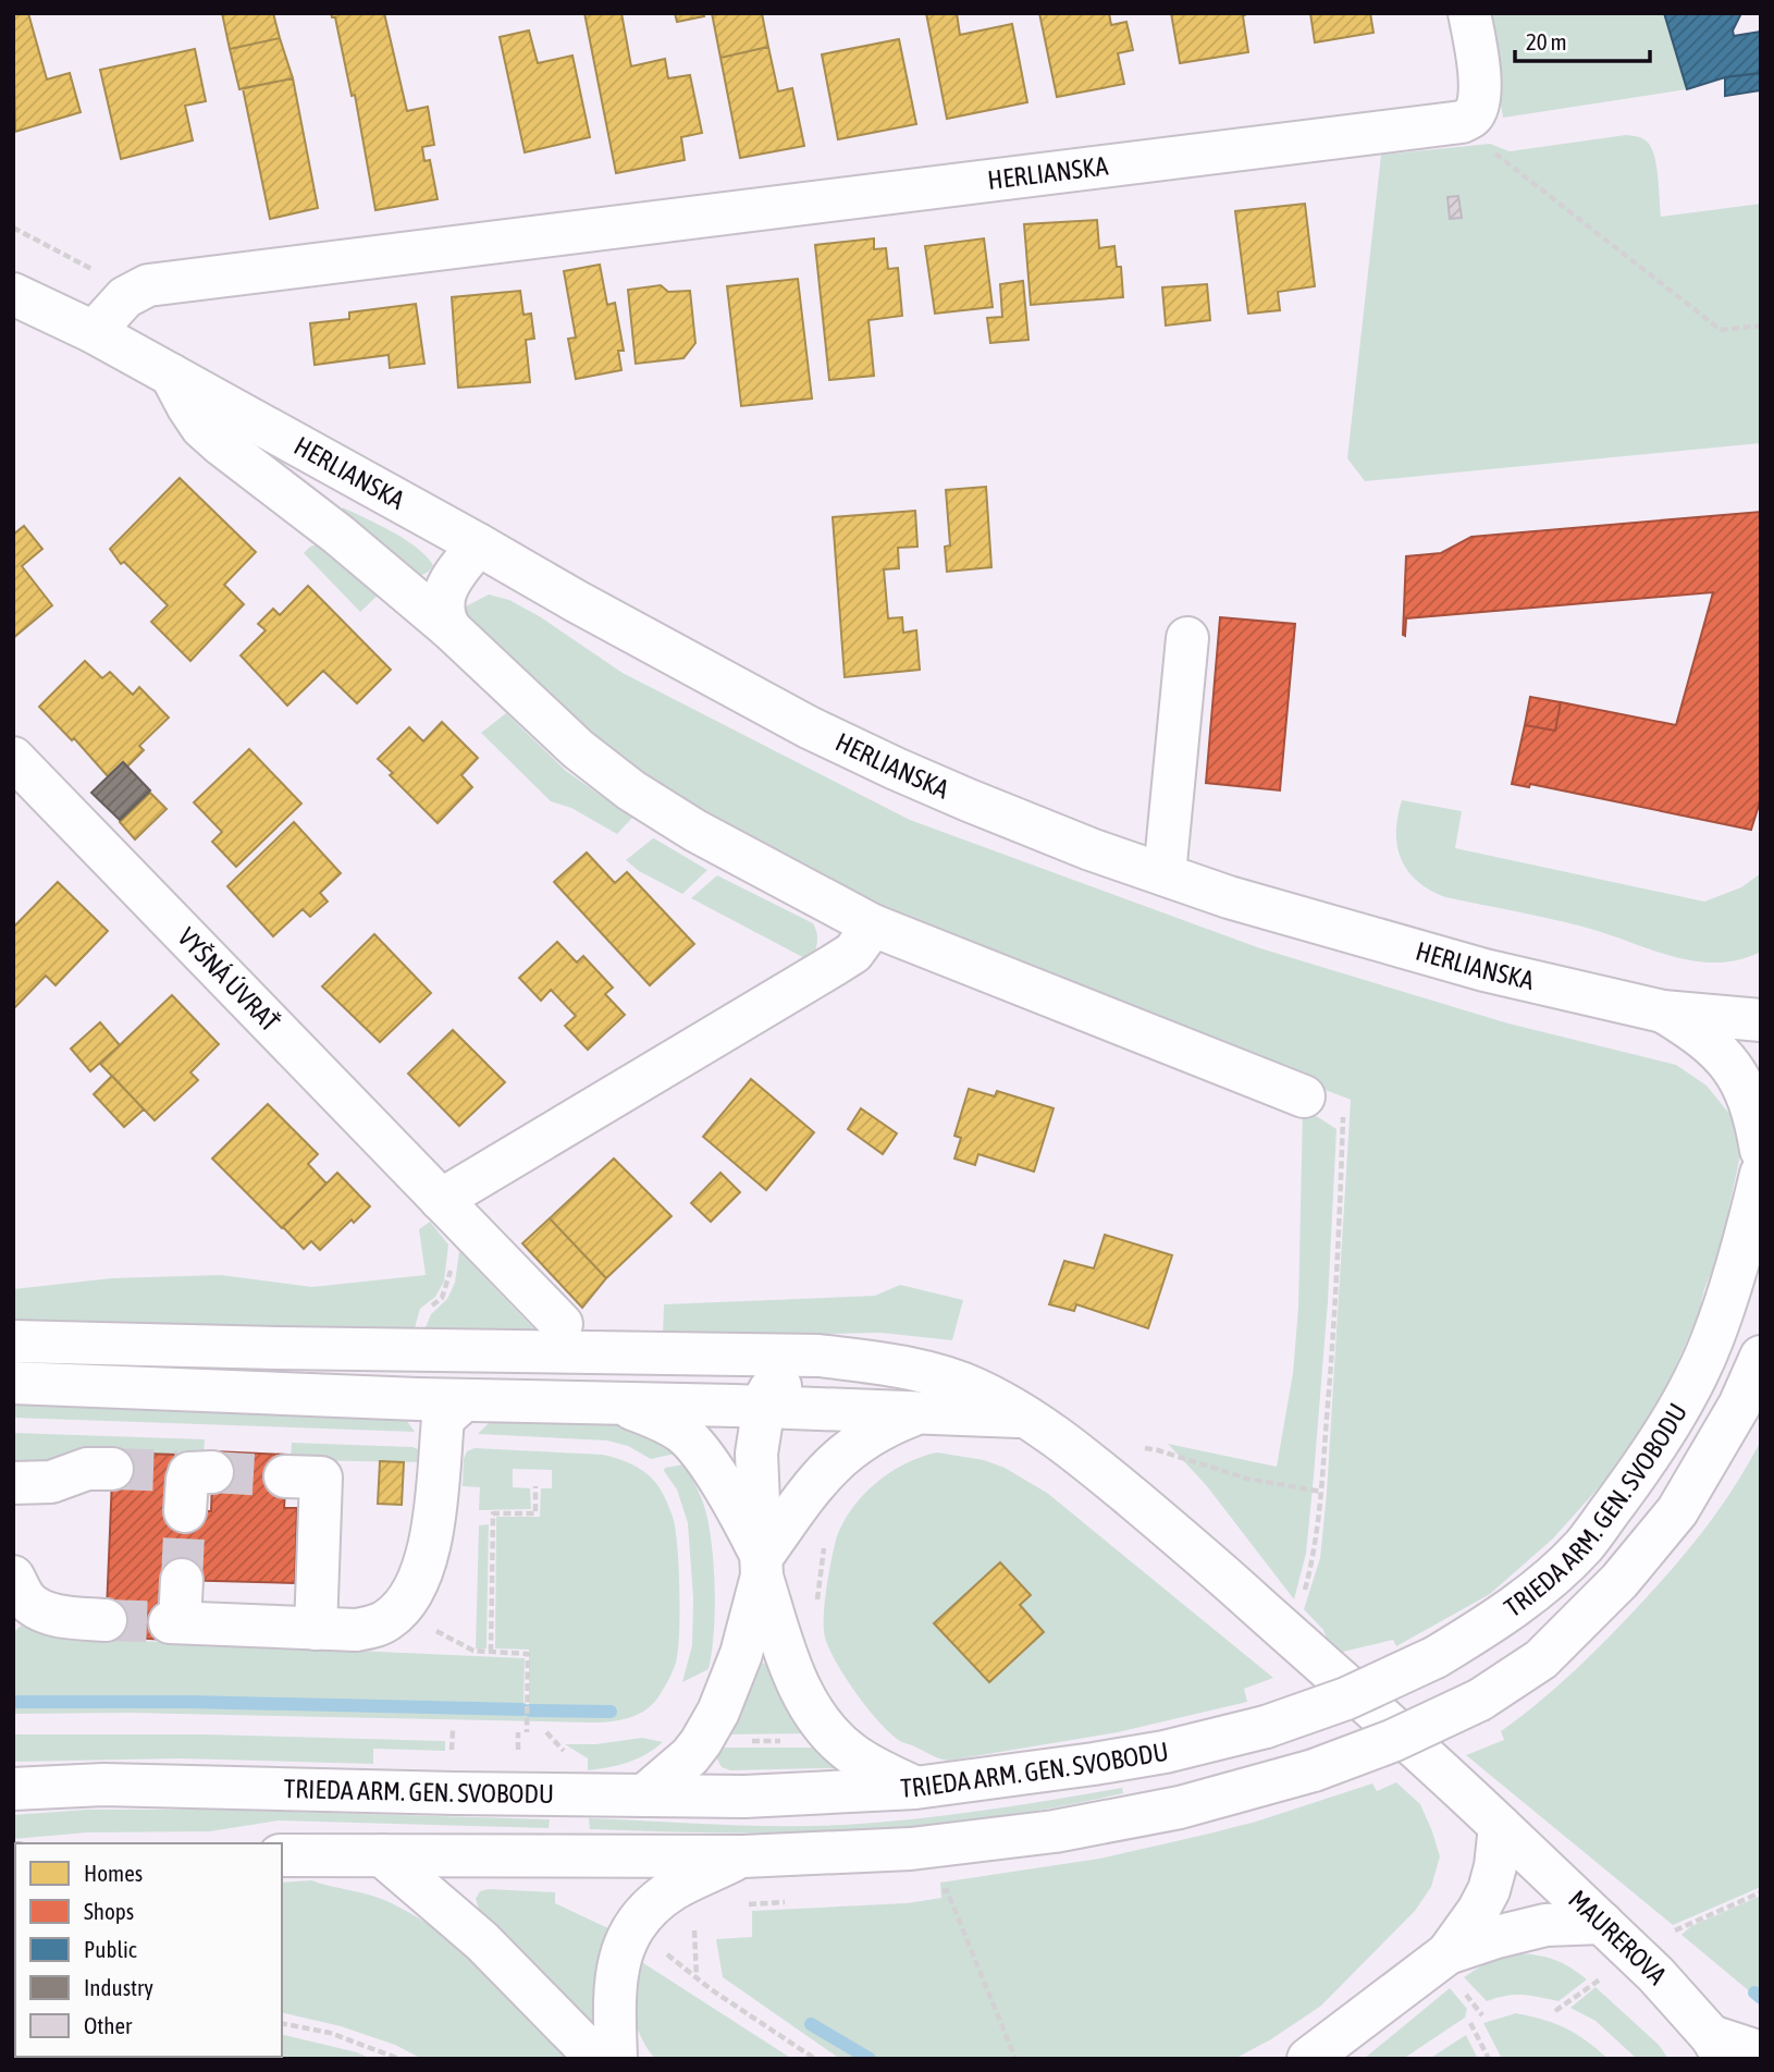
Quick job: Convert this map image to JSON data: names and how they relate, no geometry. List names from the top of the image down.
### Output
{
  "streets": {
    "street": [
      "HERLIANSKA",
      "VYŠNÁ ÚVRAŤ",
      "TRIEDA ARM. GEN. SVOBODU",
      "MAUREROVA"
    ]
  },
  "legend": [
    "Homes",
    "Shops",
    "Public",
    "Industry",
    "Other"
  ],
  "scale_bar": "20 m"
}
